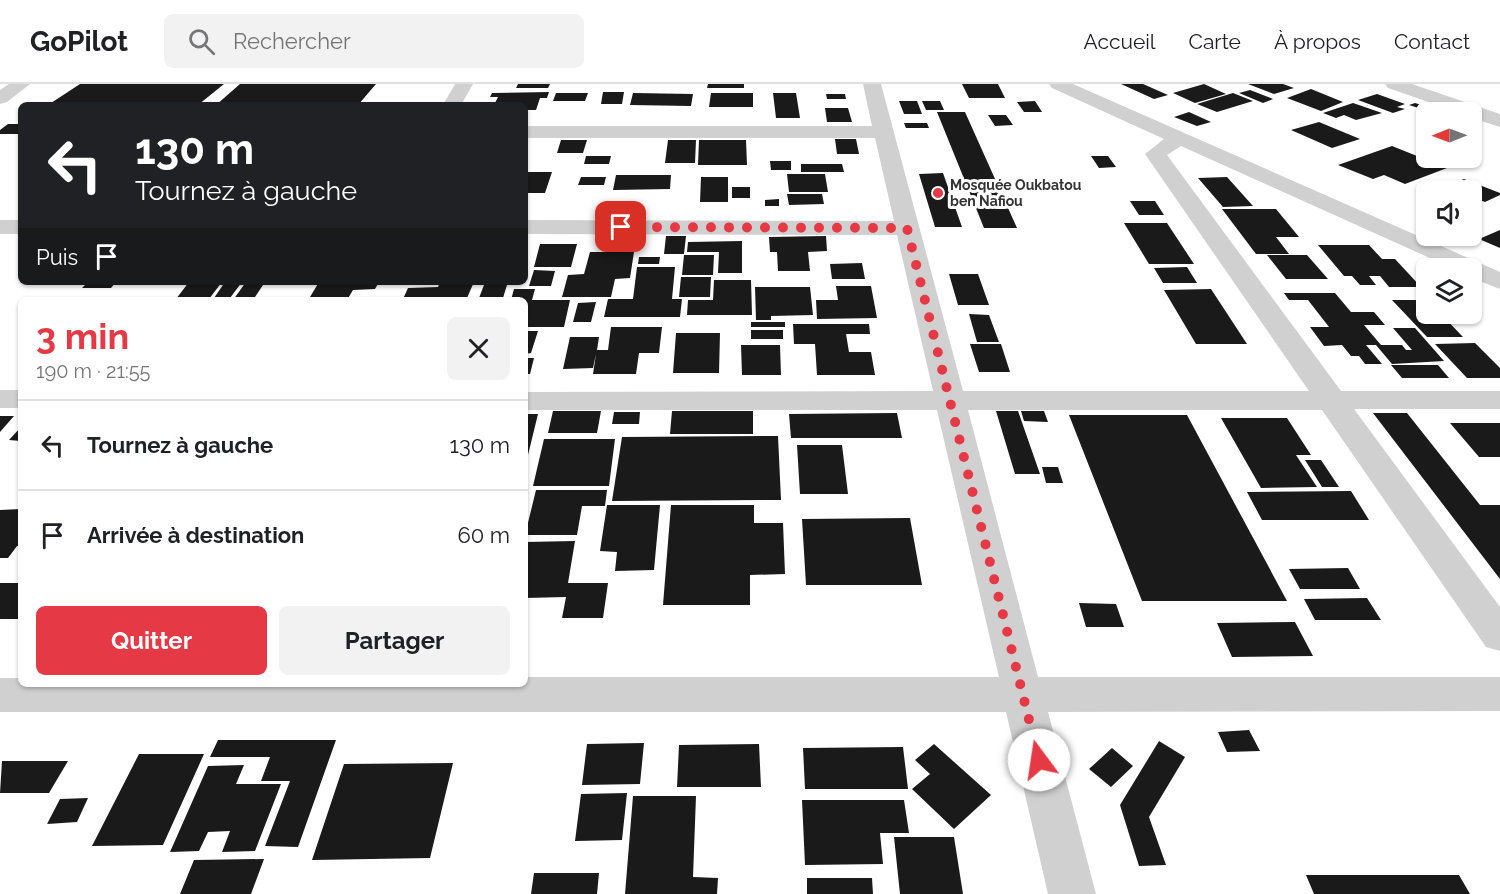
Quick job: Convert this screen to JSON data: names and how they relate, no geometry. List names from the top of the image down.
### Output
{
  "places": ["Mosquée Oukbatou ben Nafiou"],
  "north": "left",
  "page": {
    "header": "GoPilot",
    "search": "Rechercher",
    "nav": [
      "Accueil",
      "Carte",
      "À propos",
      "Contact"
    ],
    "turn": ["130 m", "Tournez à gauche"],
    "then": "Puis",
    "heading": ["3 min", "190 m · 21:55"],
    "list": [
      {
        "name": "Tournez à gauche",
        "value": "130 m"
      },
      {
        "name": "Arrivée à destination",
        "value": "60 m"
      }
    ],
    "buttons": ["Quitter", "Partager"]
  }
}
